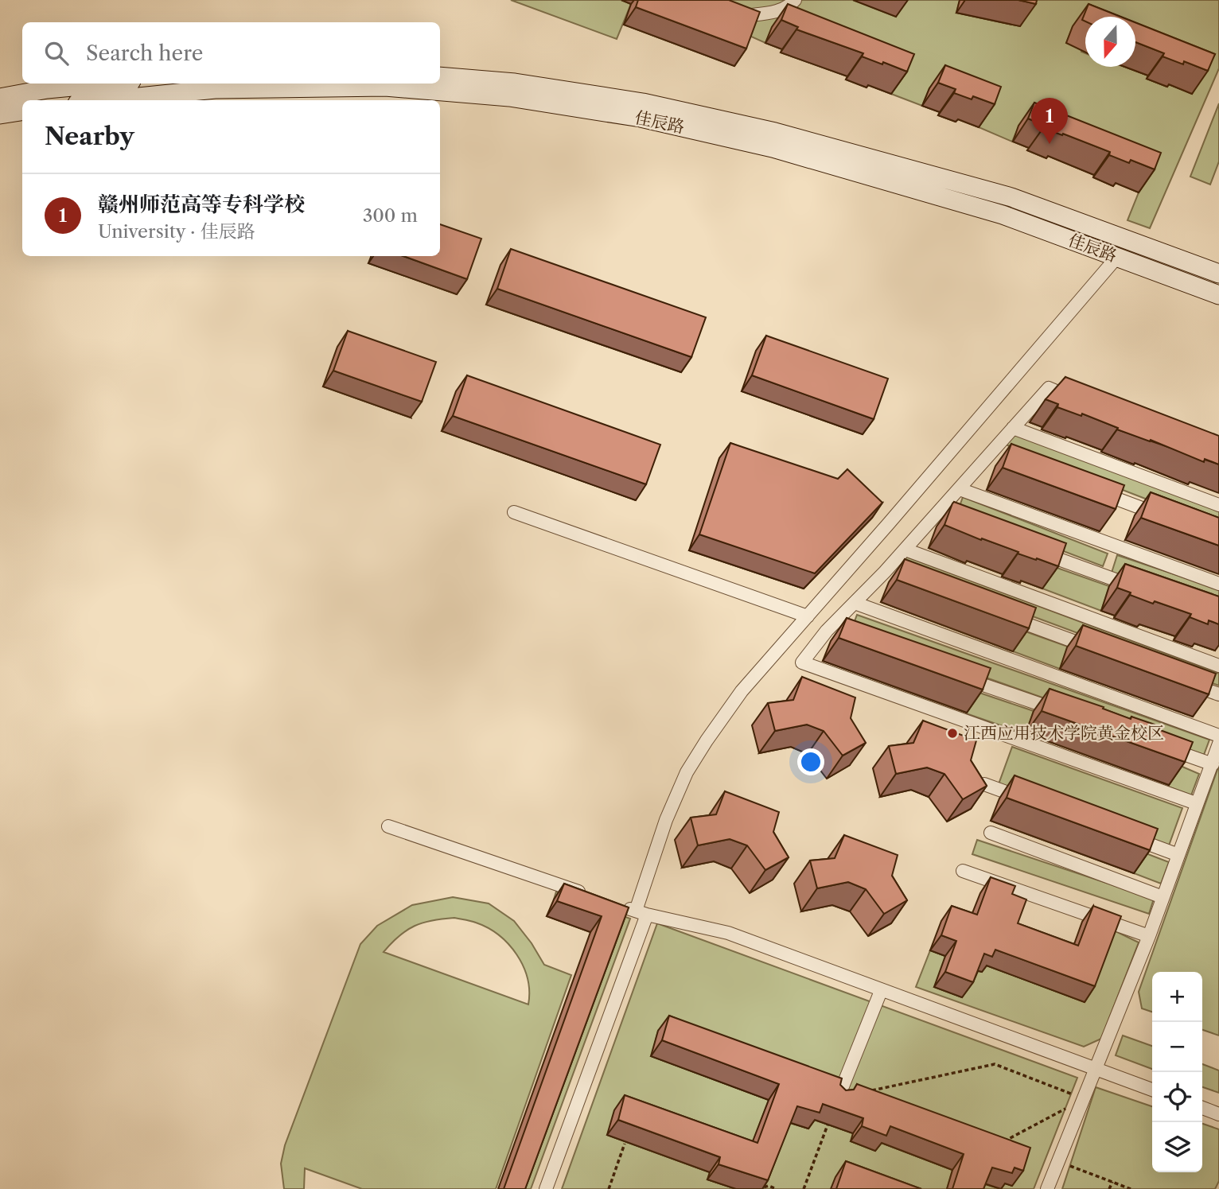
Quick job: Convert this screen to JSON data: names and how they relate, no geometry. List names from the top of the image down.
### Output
{
  "streets": {
    "main road": ["佳辰路"]
  },
  "places": ["江西应用技术学院黄金校区"],
  "north": "bottom",
  "page": {
    "search": "Search here",
    "pins": "1",
    "heading": "Nearby",
    "list": [
      {
        "mark": "1",
        "name": "赣州师范高等专科学校",
        "note": "University · 佳辰路",
        "value": "300 m"
      }
    ],
    "map_buttons": ["+", "−"]
  }
}
